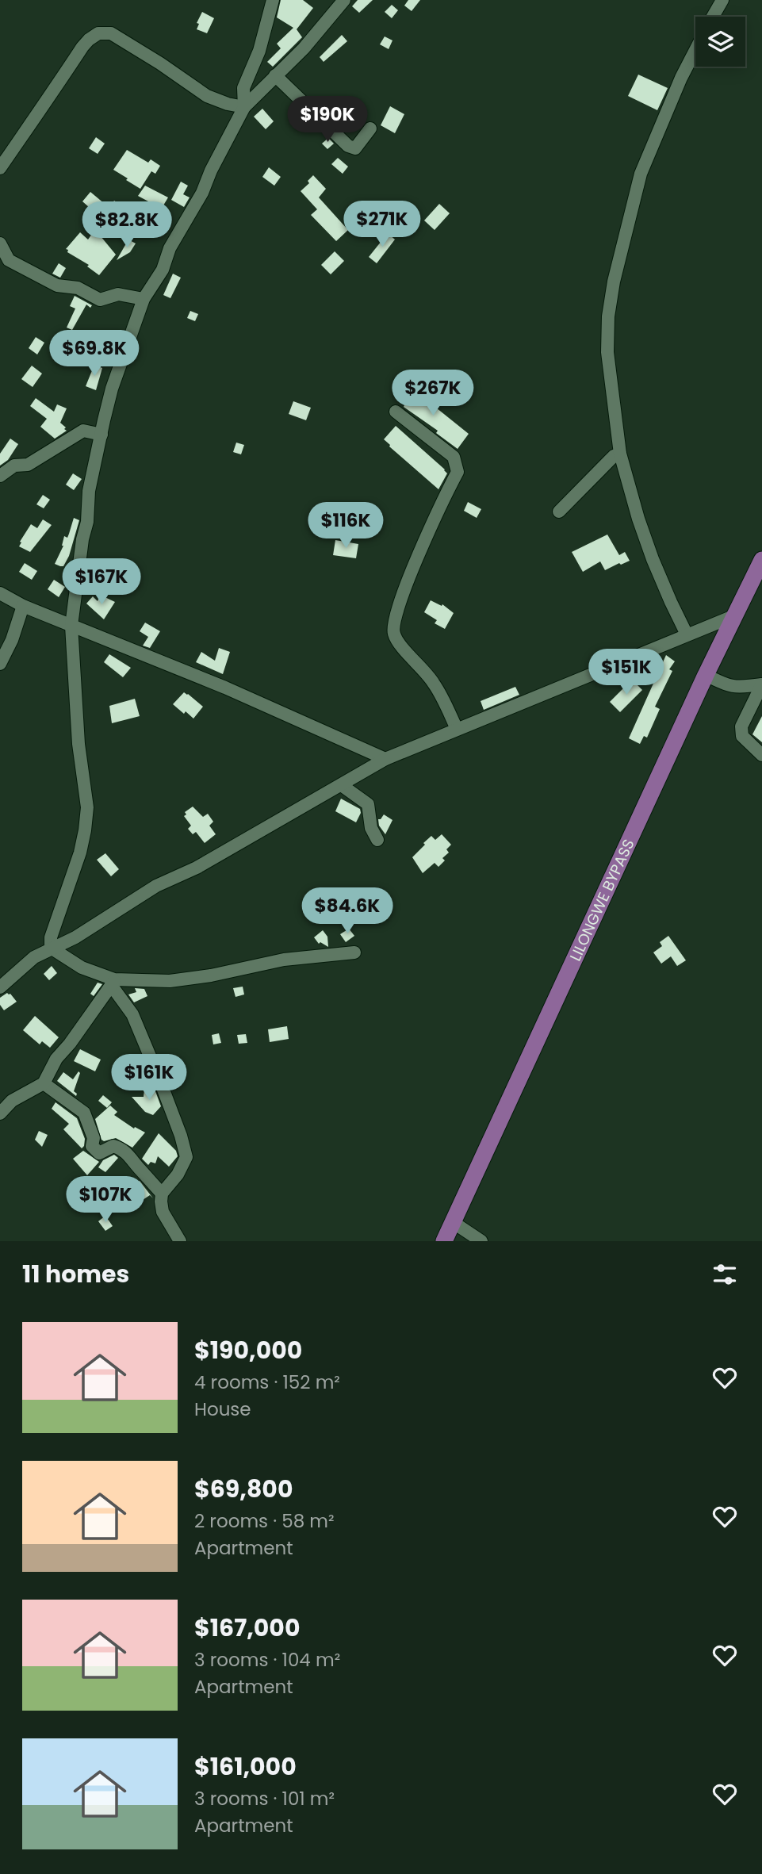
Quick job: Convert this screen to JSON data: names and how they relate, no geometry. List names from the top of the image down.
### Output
{
  "streets": {
    "main road": ["LILONGWE BYPASS"]
  },
  "page": {
    "price": [
      "$190K",
      "$271K",
      "$82.8K",
      "$69.8K",
      "$267K",
      "$116K",
      "$167K",
      "$151K",
      "$84.6K",
      "$161K",
      "$107K"
    ],
    "heading": "11 homes",
    "list": [
      {
        "name": "$190,000",
        "note": "4 rooms · 152 m² · House"
      },
      {
        "name": "$69,800",
        "note": "2 rooms · 58 m² · Apartment"
      },
      {
        "name": "$167,000",
        "note": "3 rooms · 104 m² · Apartment"
      },
      {
        "name": "$161,000",
        "note": "3 rooms · 101 m² · Apartment"
      }
    ]
  }
}
